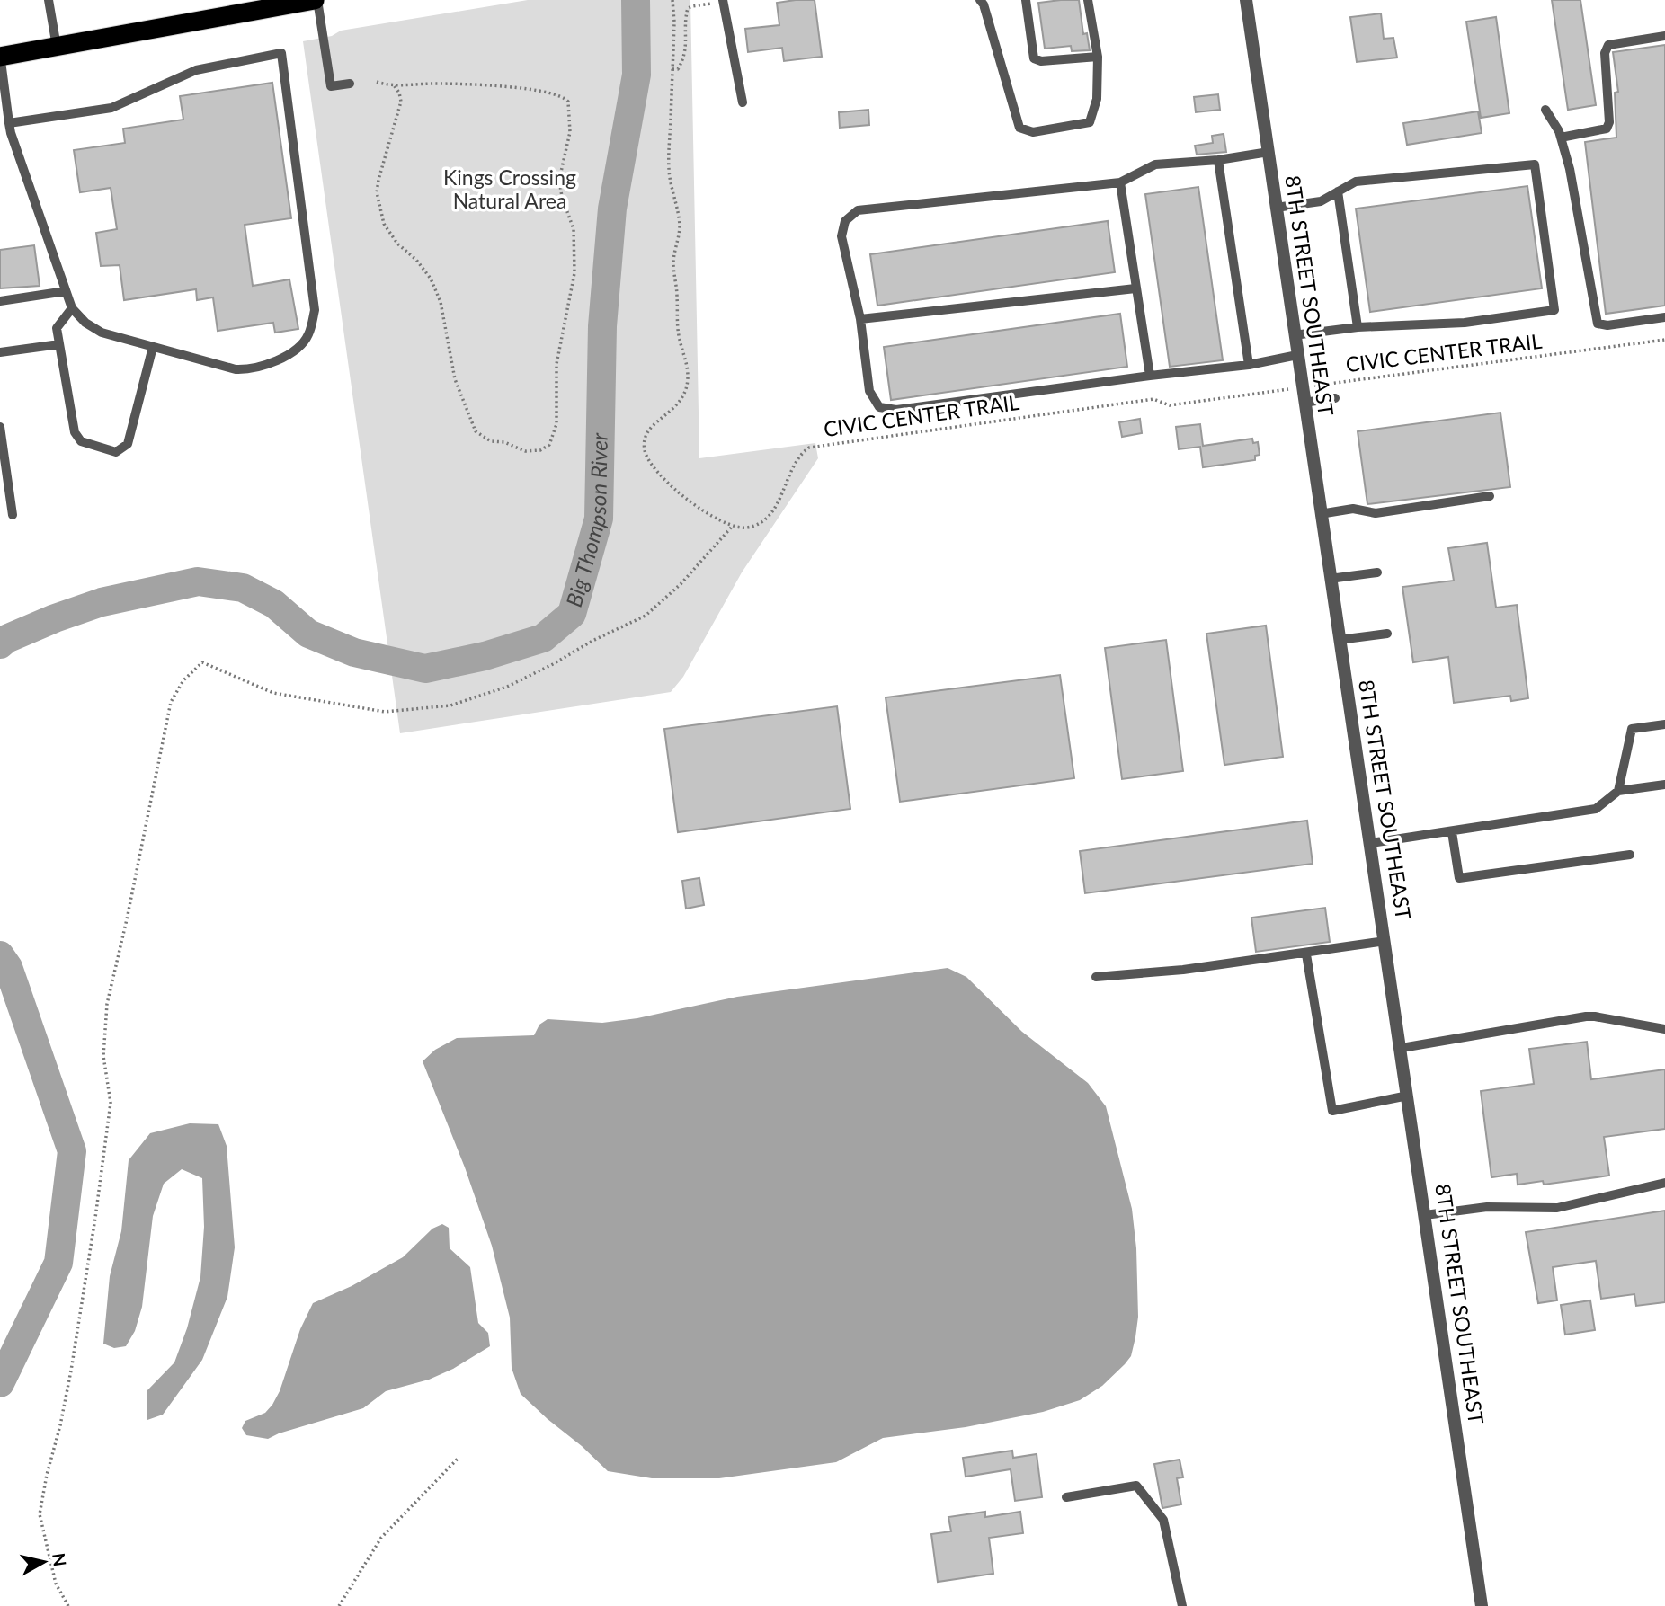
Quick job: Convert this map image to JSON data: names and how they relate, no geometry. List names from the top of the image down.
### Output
{
  "streets": {
    "street": ["8TH STREET SOUTHEAST"],
    "path": ["CIVIC CENTER TRAIL"]
  },
  "crossings": [
    ["8TH STREET SOUTHEAST", "CIVIC CENTER TRAIL"]
  ],
  "water": ["Big Thompson River"],
  "parks": ["Kings Crossing Natural Area"],
  "north": "right"
}
